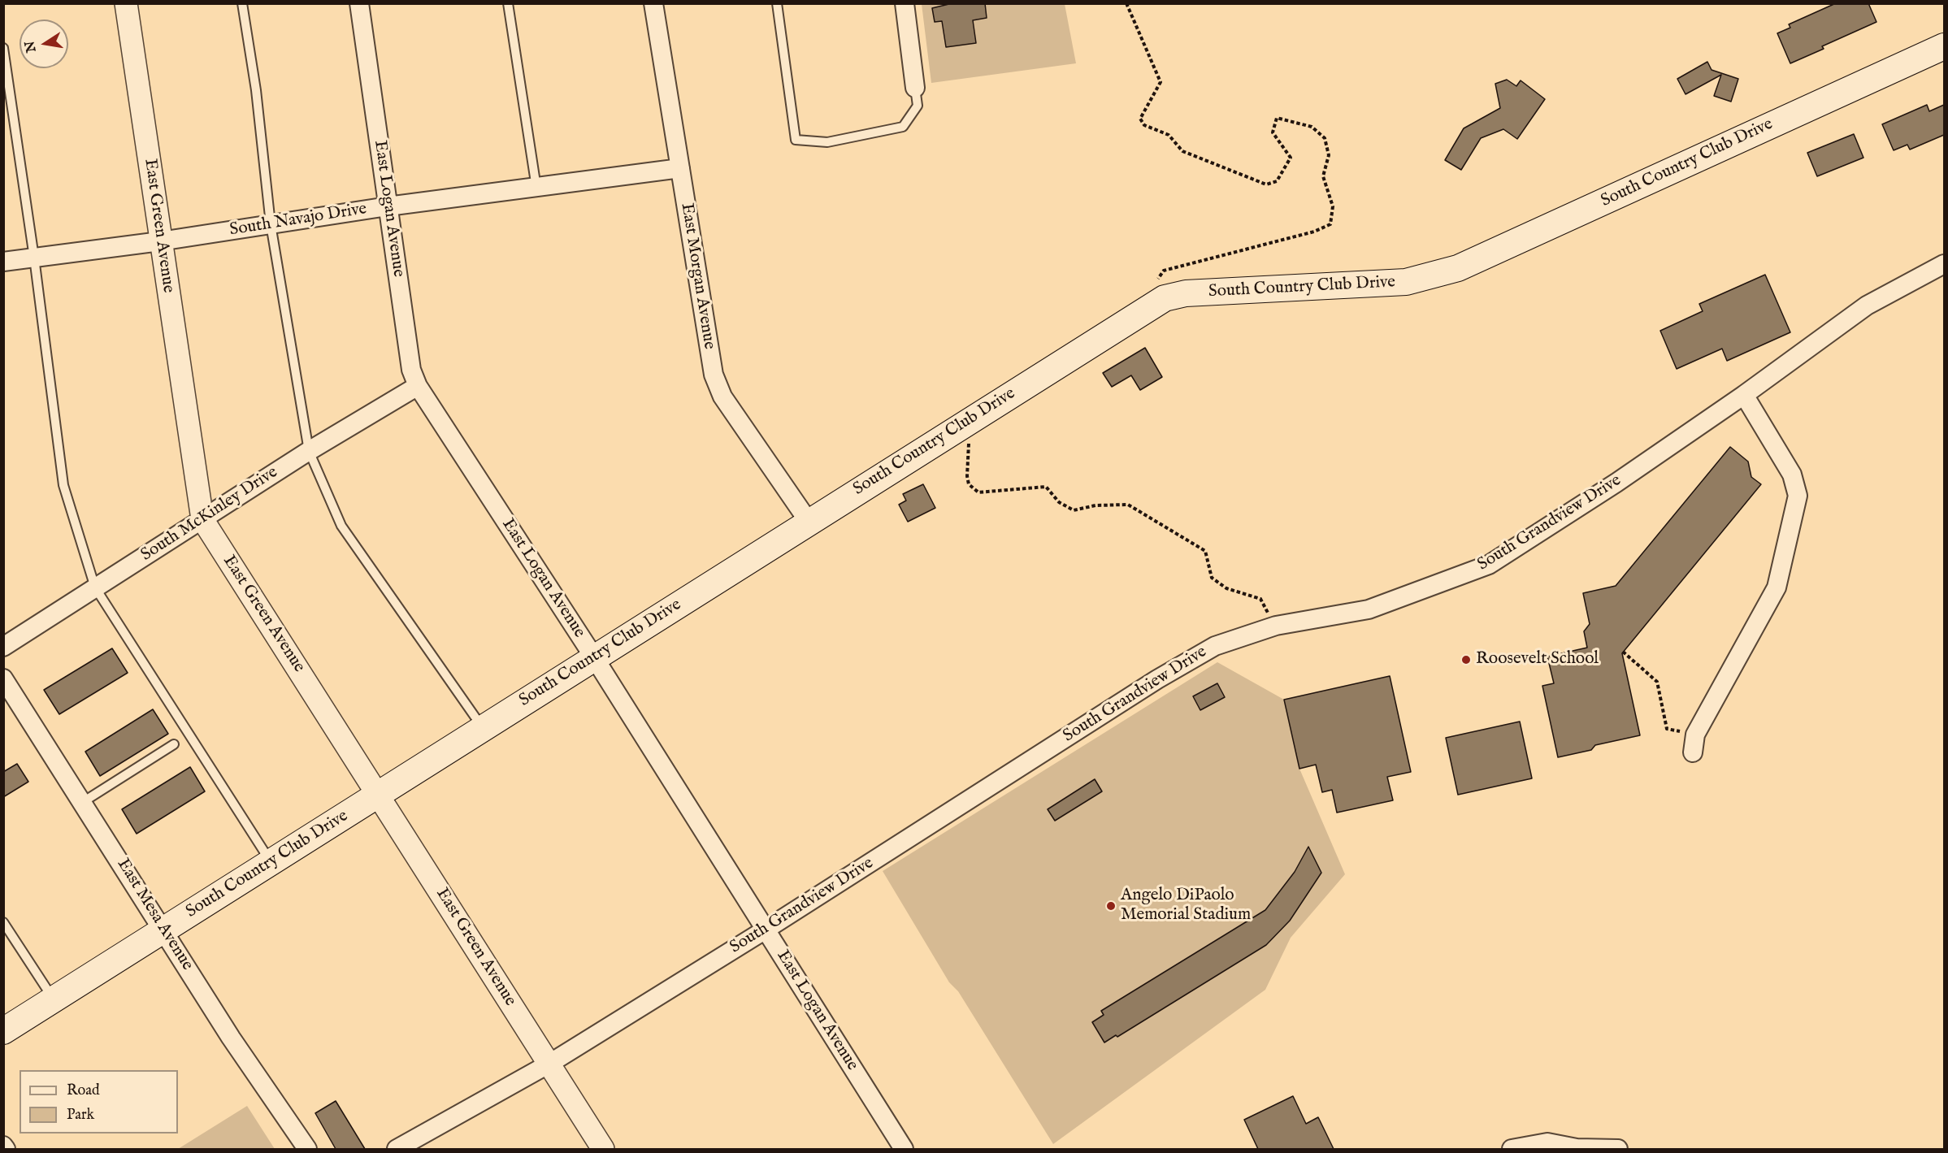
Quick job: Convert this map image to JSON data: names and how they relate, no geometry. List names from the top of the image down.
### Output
{
  "streets": {
    "main road": ["South Country Club Drive"],
    "street": [
      "East Logan Avenue",
      "South Navajo Drive",
      "East Green Avenue",
      "East Morgan Avenue",
      "South McKinley Drive",
      "South Grandview Drive",
      "East Mesa Avenue"
    ]
  },
  "crossings": [
    ["South Country Club Drive", "East Logan Avenue"],
    ["South Country Club Drive", "East Green Avenue"],
    ["South Country Club Drive", "East Morgan Avenue"],
    ["South Country Club Drive", "East Mesa Avenue"],
    ["East Logan Avenue", "South Navajo Drive"],
    ["East Logan Avenue", "South McKinley Drive"],
    ["East Logan Avenue", "South Grandview Drive"],
    ["South Navajo Drive", "East Green Avenue"],
    ["South Navajo Drive", "East Morgan Avenue"],
    ["East Green Avenue", "South McKinley Drive"],
    ["East Green Avenue", "South Grandview Drive"]
  ],
  "places": ["Roosevelt School", "Angelo DiPaolo Memorial Stadium"],
  "legend": ["Road", "Park"],
  "north": "left"
}
